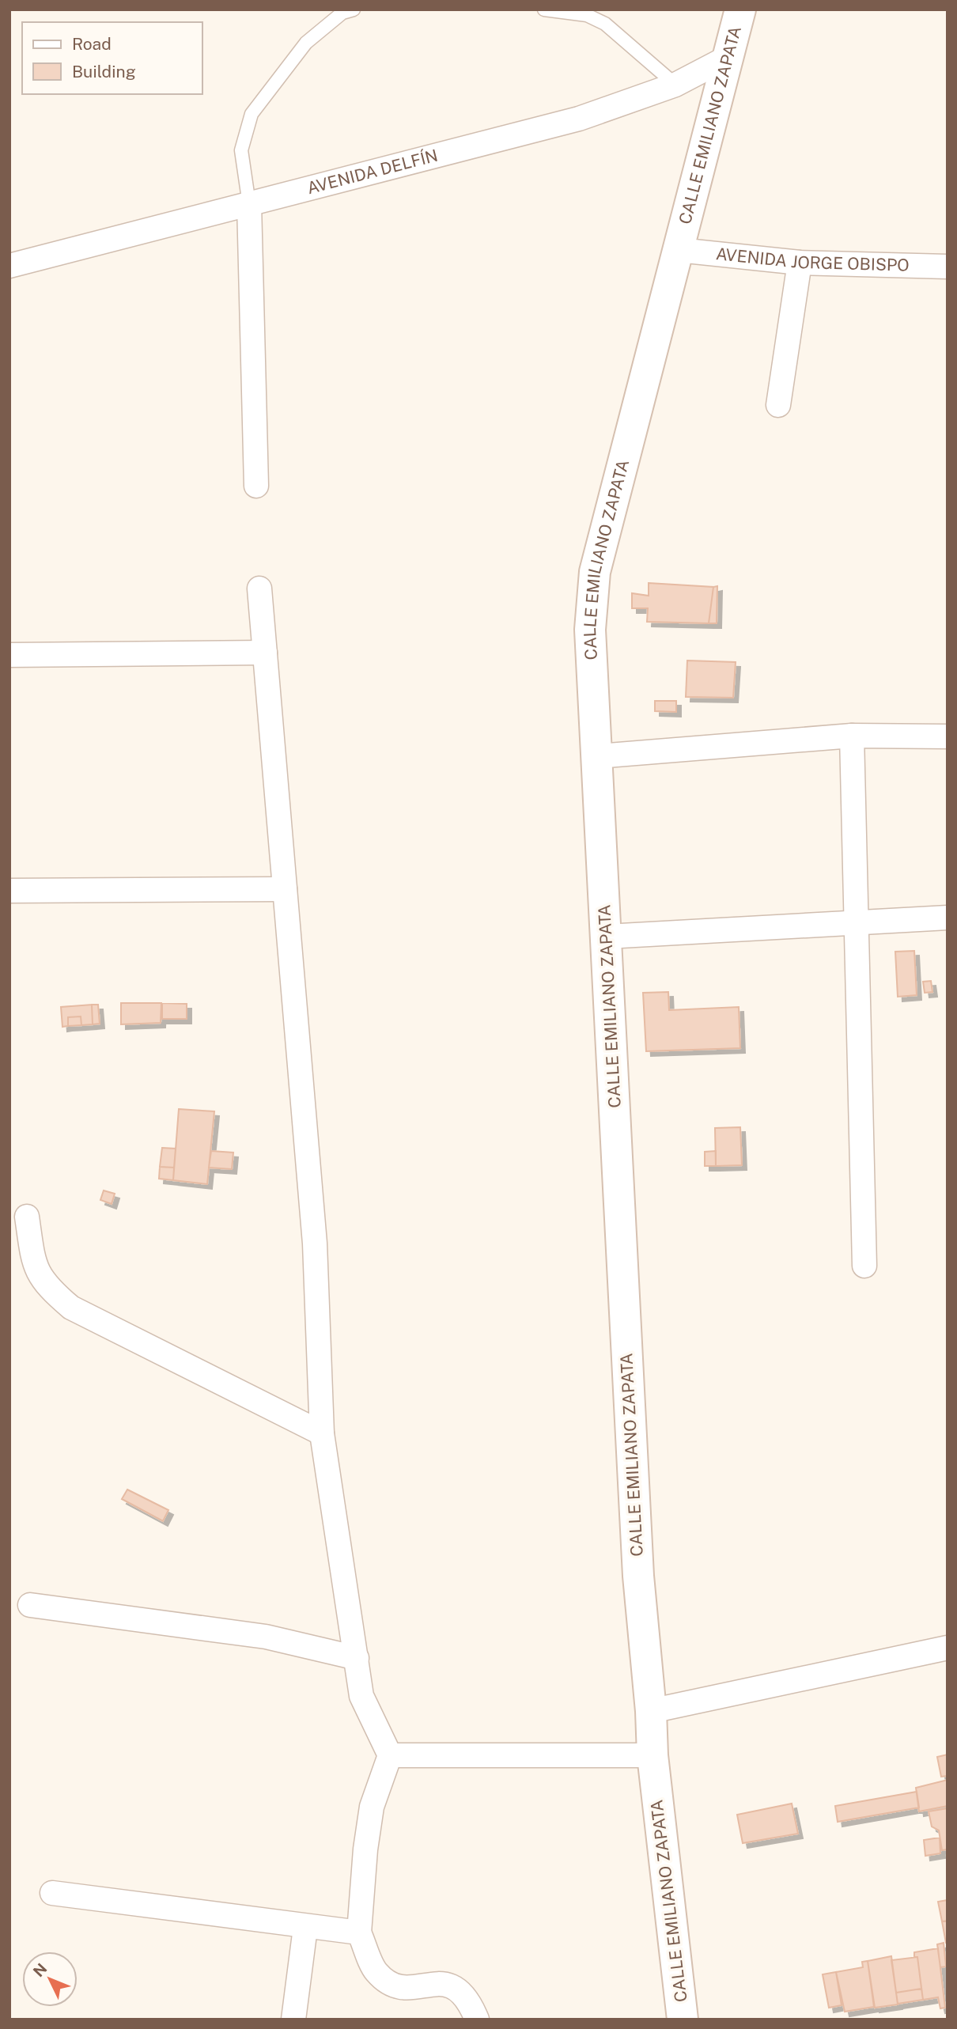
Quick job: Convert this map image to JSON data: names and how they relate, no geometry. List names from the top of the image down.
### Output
{
  "streets": {
    "main road": ["CALLE EMILIANO ZAPATA"],
    "street": ["AVENIDA DELFÍN", "AVENIDA JORGE OBISPO"]
  },
  "crossings": [
    ["CALLE EMILIANO ZAPATA", "AVENIDA DELFÍN"],
    ["CALLE EMILIANO ZAPATA", "AVENIDA JORGE OBISPO"]
  ],
  "legend": ["Road", "Building"],
  "north": "top left"
}
